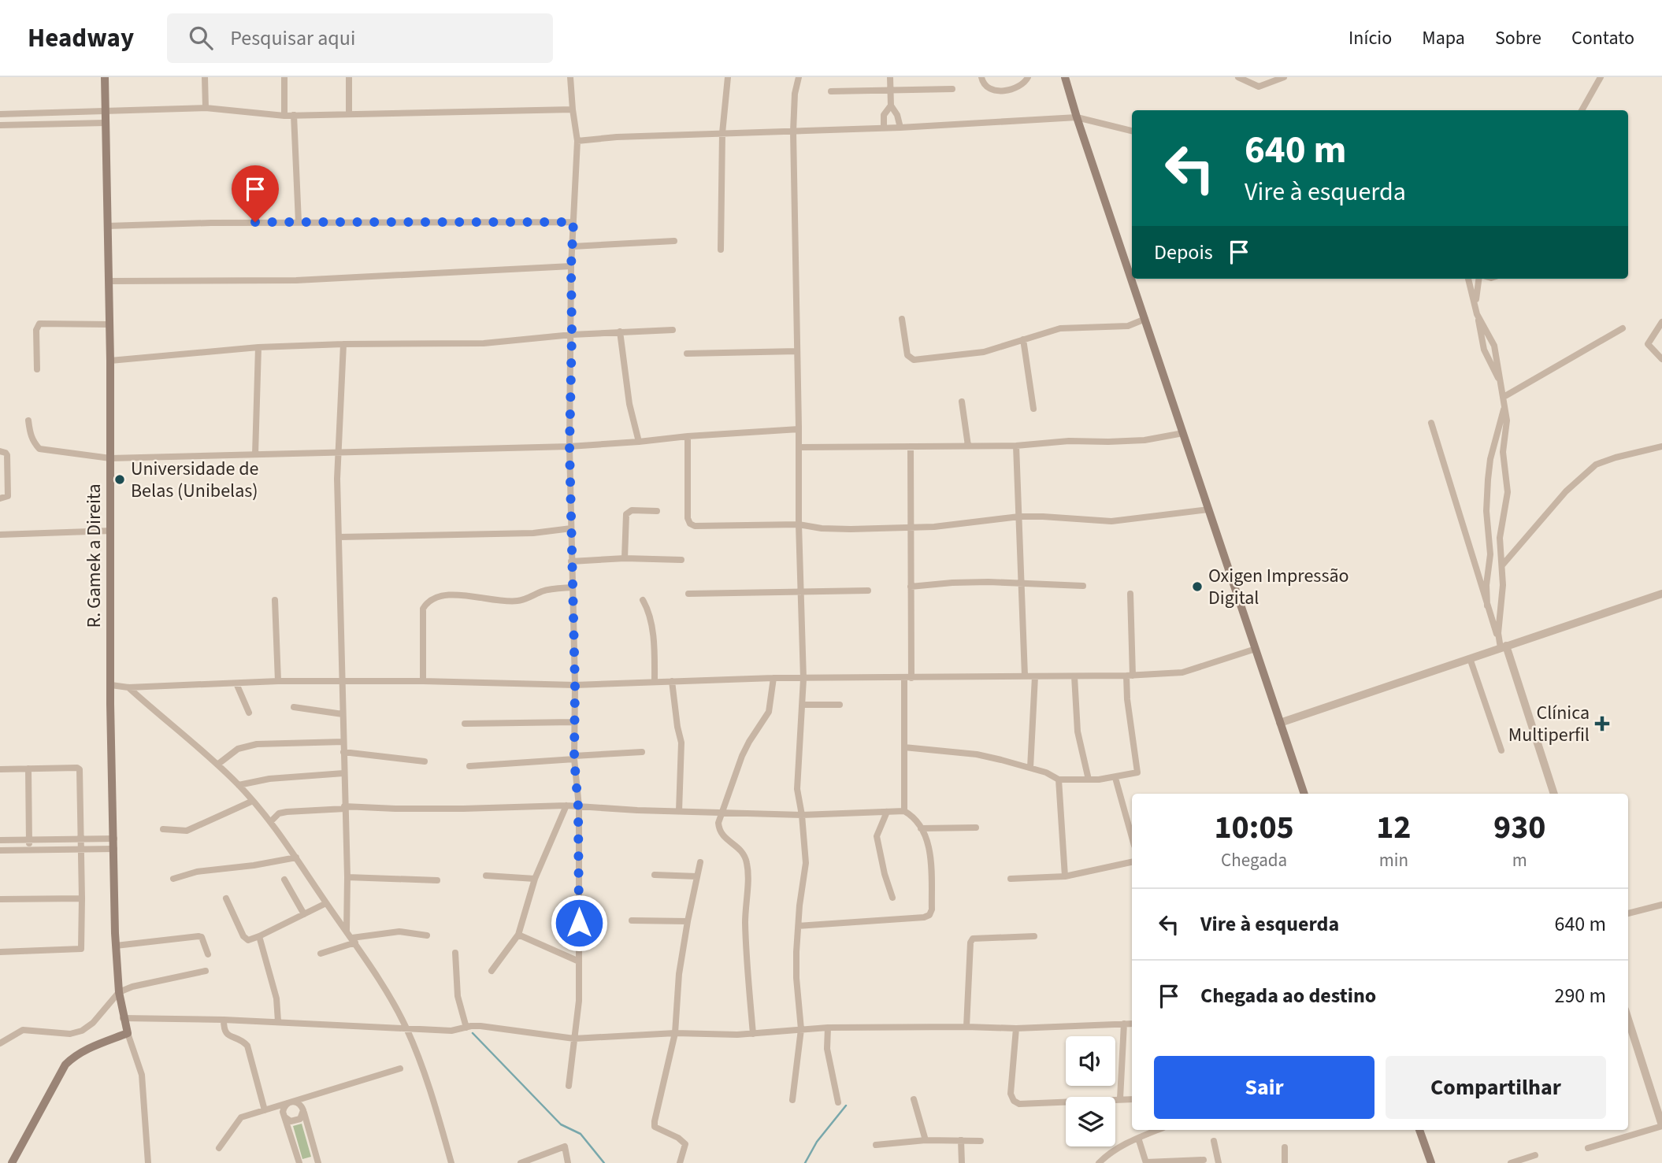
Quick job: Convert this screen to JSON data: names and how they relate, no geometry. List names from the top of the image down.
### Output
{
  "streets": {
    "main road": ["R. Gamek a Direita"]
  },
  "places": {
    "other": ["Universidade de Belas (Unibelas)", "Oxigen Impressão Digital"],
    "health": ["Clínica Multiperfil"]
  },
  "page": {
    "header": "Headway",
    "search": "Pesquisar aqui",
    "nav": [
      "Início",
      "Mapa",
      "Sobre",
      "Contato"
    ],
    "turn": ["640 m", "Vire à esquerda"],
    "then": "Depois",
    "eta": [
      "10:05",
      "Chegada",
      "12",
      "min",
      "930",
      "m"
    ],
    "list": [
      {
        "name": "Vire à esquerda",
        "value": "640 m"
      },
      {
        "name": "Chegada ao destino",
        "value": "290 m"
      }
    ],
    "buttons": ["Sair", "Compartilhar"]
  }
}
